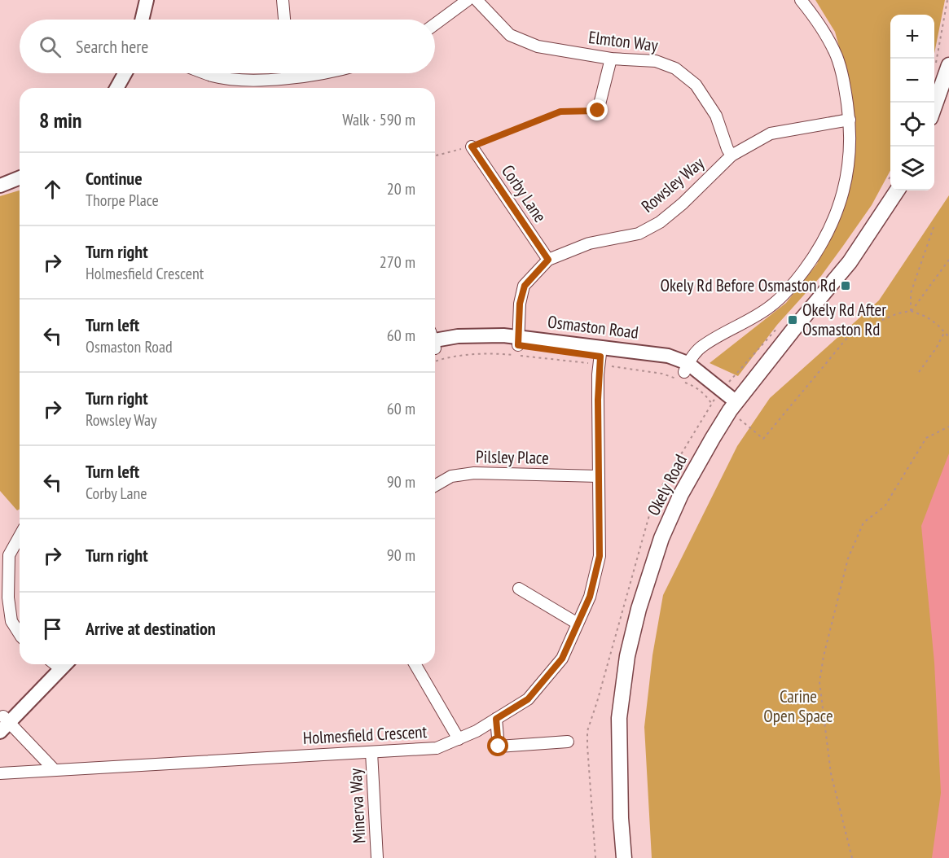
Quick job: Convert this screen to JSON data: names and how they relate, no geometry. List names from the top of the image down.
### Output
{
  "streets": {
    "main road": ["Okely Road"],
    "street": [
      "Elmton Way",
      "Rowsley Way",
      "Corby Lane",
      "Osmaston Road",
      "Pilsley Place",
      "Holmesfield Crescent",
      "Minerva Way"
    ]
  },
  "crossings": [
    ["Elmton Way", "Rowsley Way"],
    ["Rowsley Way", "Corby Lane"],
    ["Rowsley Way", "Osmaston Road"],
    ["Osmaston Road", "Okely Road"],
    ["Osmaston Road", "Holmesfield Crescent"],
    ["Pilsley Place", "Holmesfield Crescent"],
    ["Holmesfield Crescent", "Minerva Way"]
  ],
  "parks": ["Carine Open Space"],
  "places": {
    "transit": ["Okely Rd Before Osmaston Rd", "Okely Rd After Osmaston Rd"]
  },
  "page": {
    "map_buttons": ["+", "−"],
    "search": "Search here",
    "heading": ["8 min", "Walk · 590 m"],
    "list": [
      ["Continue", "Thorpe Place", "20 m"],
      ["Turn right", "Holmesfield Crescent", "270 m"],
      ["Turn left", "Osmaston Road", "60 m"],
      ["Turn right", "Rowsley Way", "60 m"],
      ["Turn left", "Corby Lane", "90 m"],
      ["Turn right", "90 m"],
      "Arrive at destination"
    ]
  }
}
